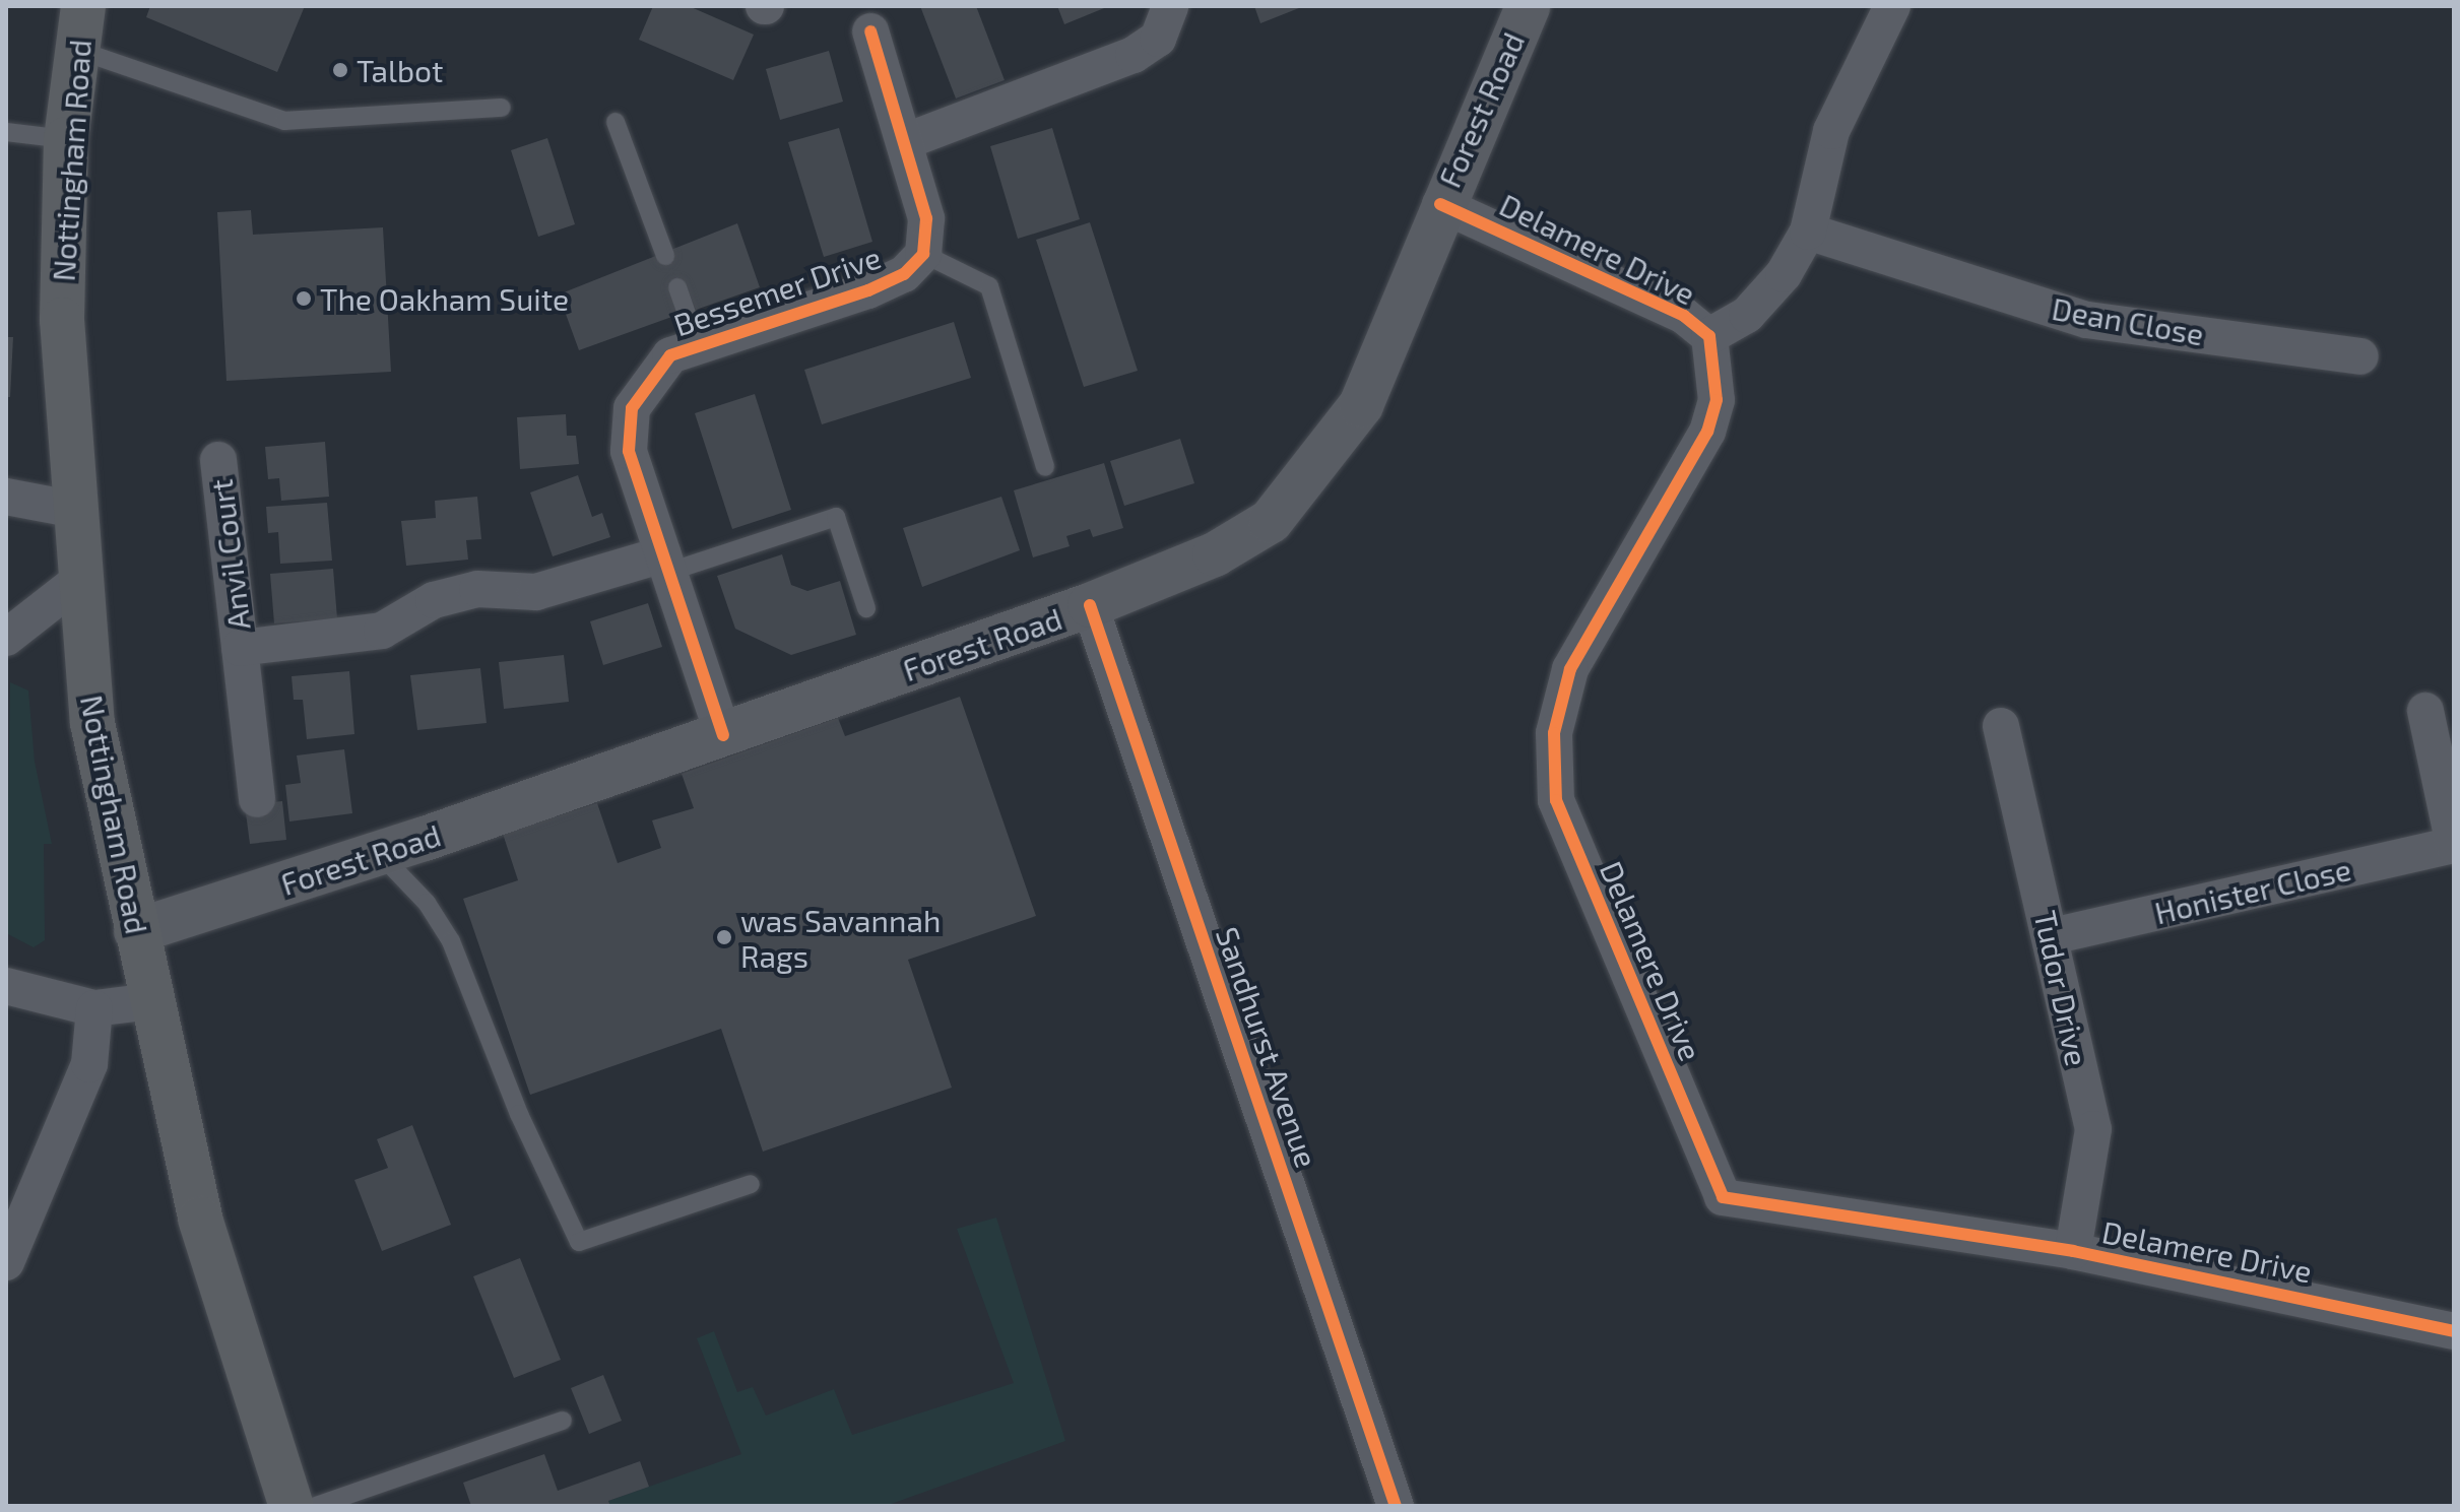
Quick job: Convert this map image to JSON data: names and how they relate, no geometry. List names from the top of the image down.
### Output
{
  "streets": {
    "highway": ["Nottingham Road"],
    "main road": ["Forest Road"],
    "street": [
      "Delamere Drive",
      "Bessemer Drive",
      "Dean Close",
      "Anvil Court",
      "Honister Close",
      "Tudor Drive",
      "Sandhurst Avenue"
    ]
  },
  "crossings": [
    ["Forest Road", "Nottingham Road"],
    ["Forest Road", "Delamere Drive"],
    ["Forest Road", "Bessemer Drive"],
    ["Forest Road", "Sandhurst Avenue"],
    ["Delamere Drive", "Tudor Drive"],
    ["Bessemer Drive", "Anvil Court"],
    ["Honister Close", "Tudor Drive"]
  ],
  "places": ["Talbot", "The Oakham Suite", "was Savannah Rags"]
}
